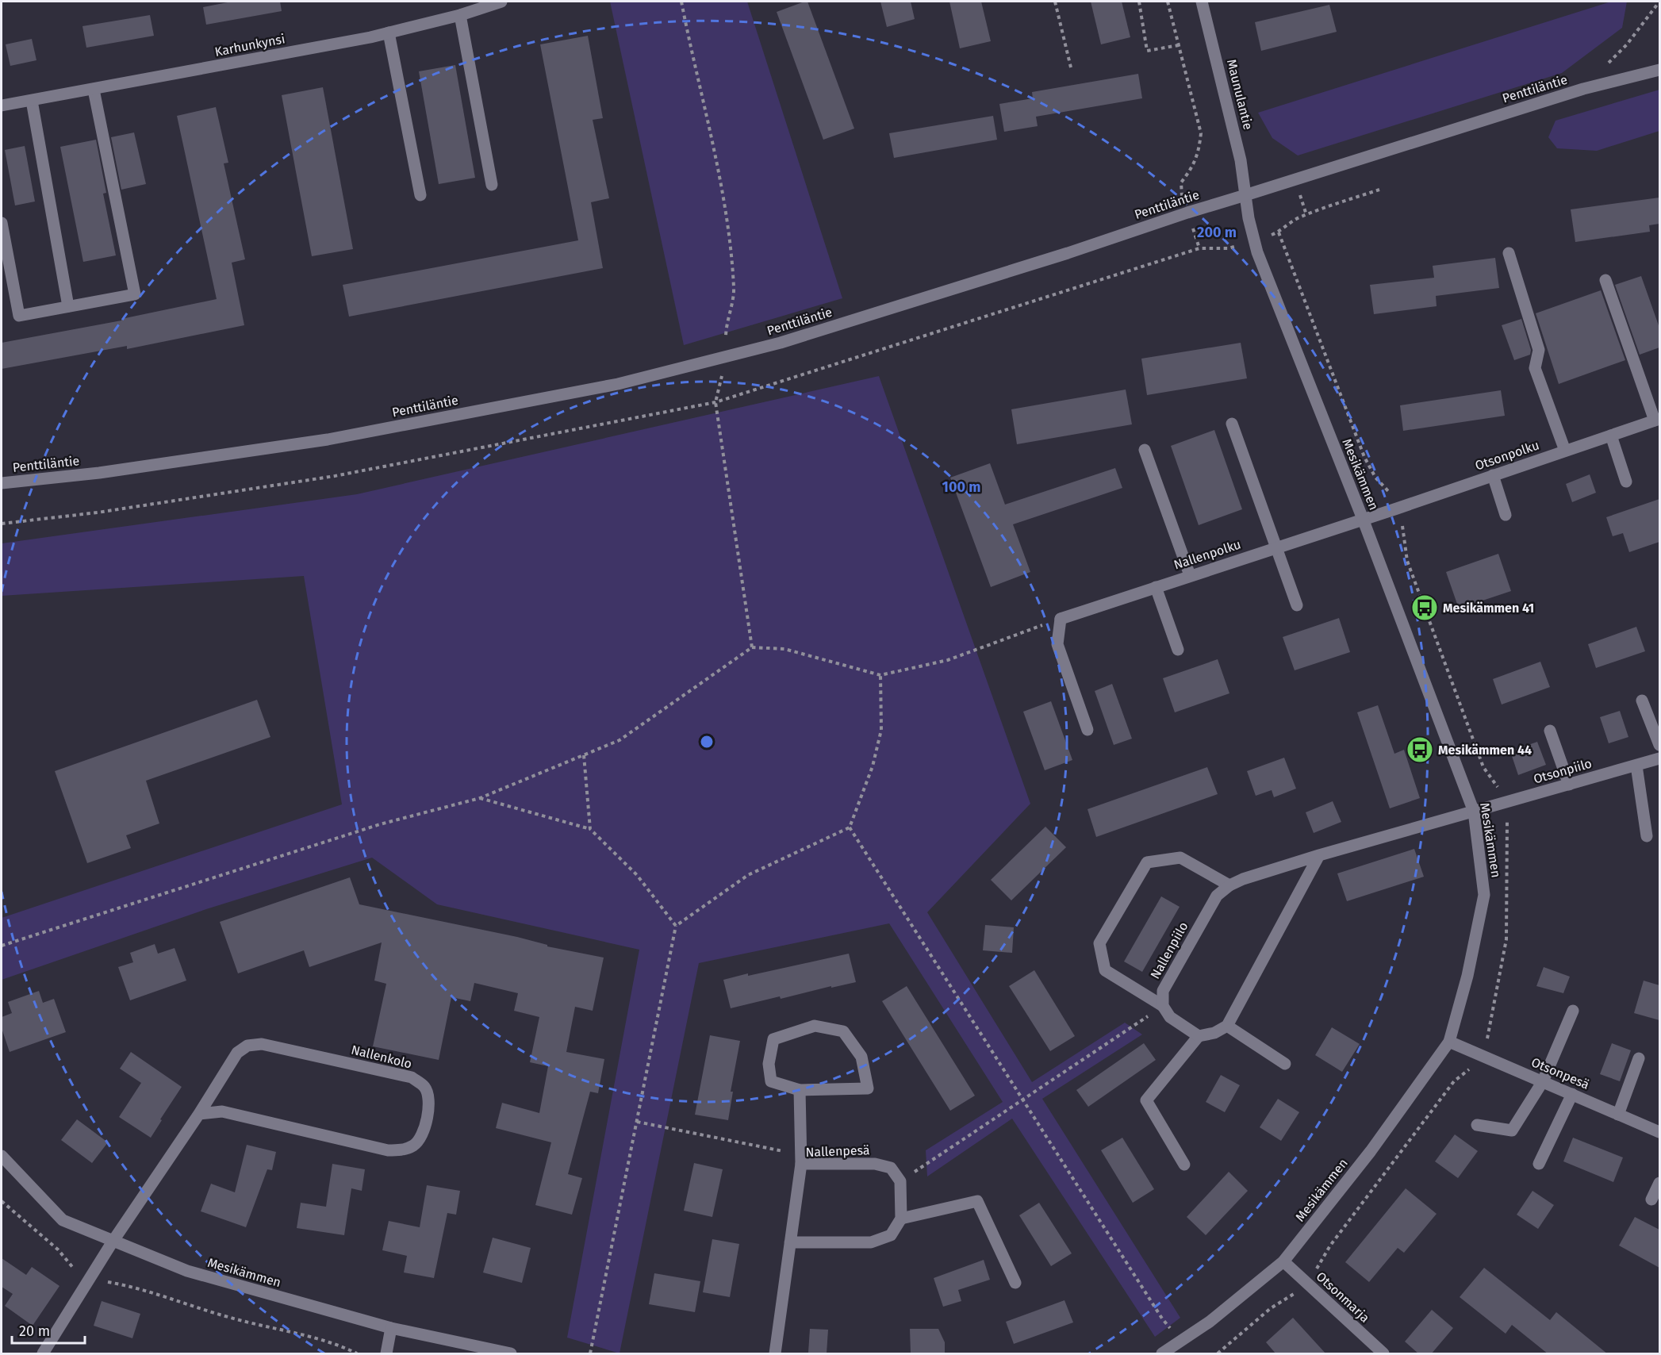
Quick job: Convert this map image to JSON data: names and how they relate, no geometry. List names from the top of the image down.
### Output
{
  "streets": {
    "street": [
      "Karhunkynsi",
      "Penttiläntie",
      "Maunulantie",
      "Otsonpolku",
      "Mesikämmen",
      "Nallenpolku",
      "Otsonpiilo",
      "Nallenpiilo",
      "Nallenkolo",
      "Otsonpesä",
      "Nallenpesä",
      "Otsonmarja"
    ]
  },
  "crossings": [
    ["Penttiläntie", "Maunulantie"],
    ["Penttiläntie", "Mesikämmen"],
    ["Maunulantie", "Mesikämmen"],
    ["Otsonpolku", "Mesikämmen"],
    ["Otsonpolku", "Nallenpolku"],
    ["Mesikämmen", "Nallenpolku"],
    ["Mesikämmen", "Otsonpiilo"],
    ["Mesikämmen", "Nallenpiilo"],
    ["Mesikämmen", "Nallenkolo"],
    ["Mesikämmen", "Otsonpesä"],
    ["Mesikämmen", "Otsonmarja"],
    ["Otsonpiilo", "Nallenpiilo"]
  ],
  "places": {
    "bus stop": ["Mesikämmen 41", "Mesikämmen 44"]
  },
  "scale_bar": "20 m",
  "rings": ["200 m", "100 m"]
}
